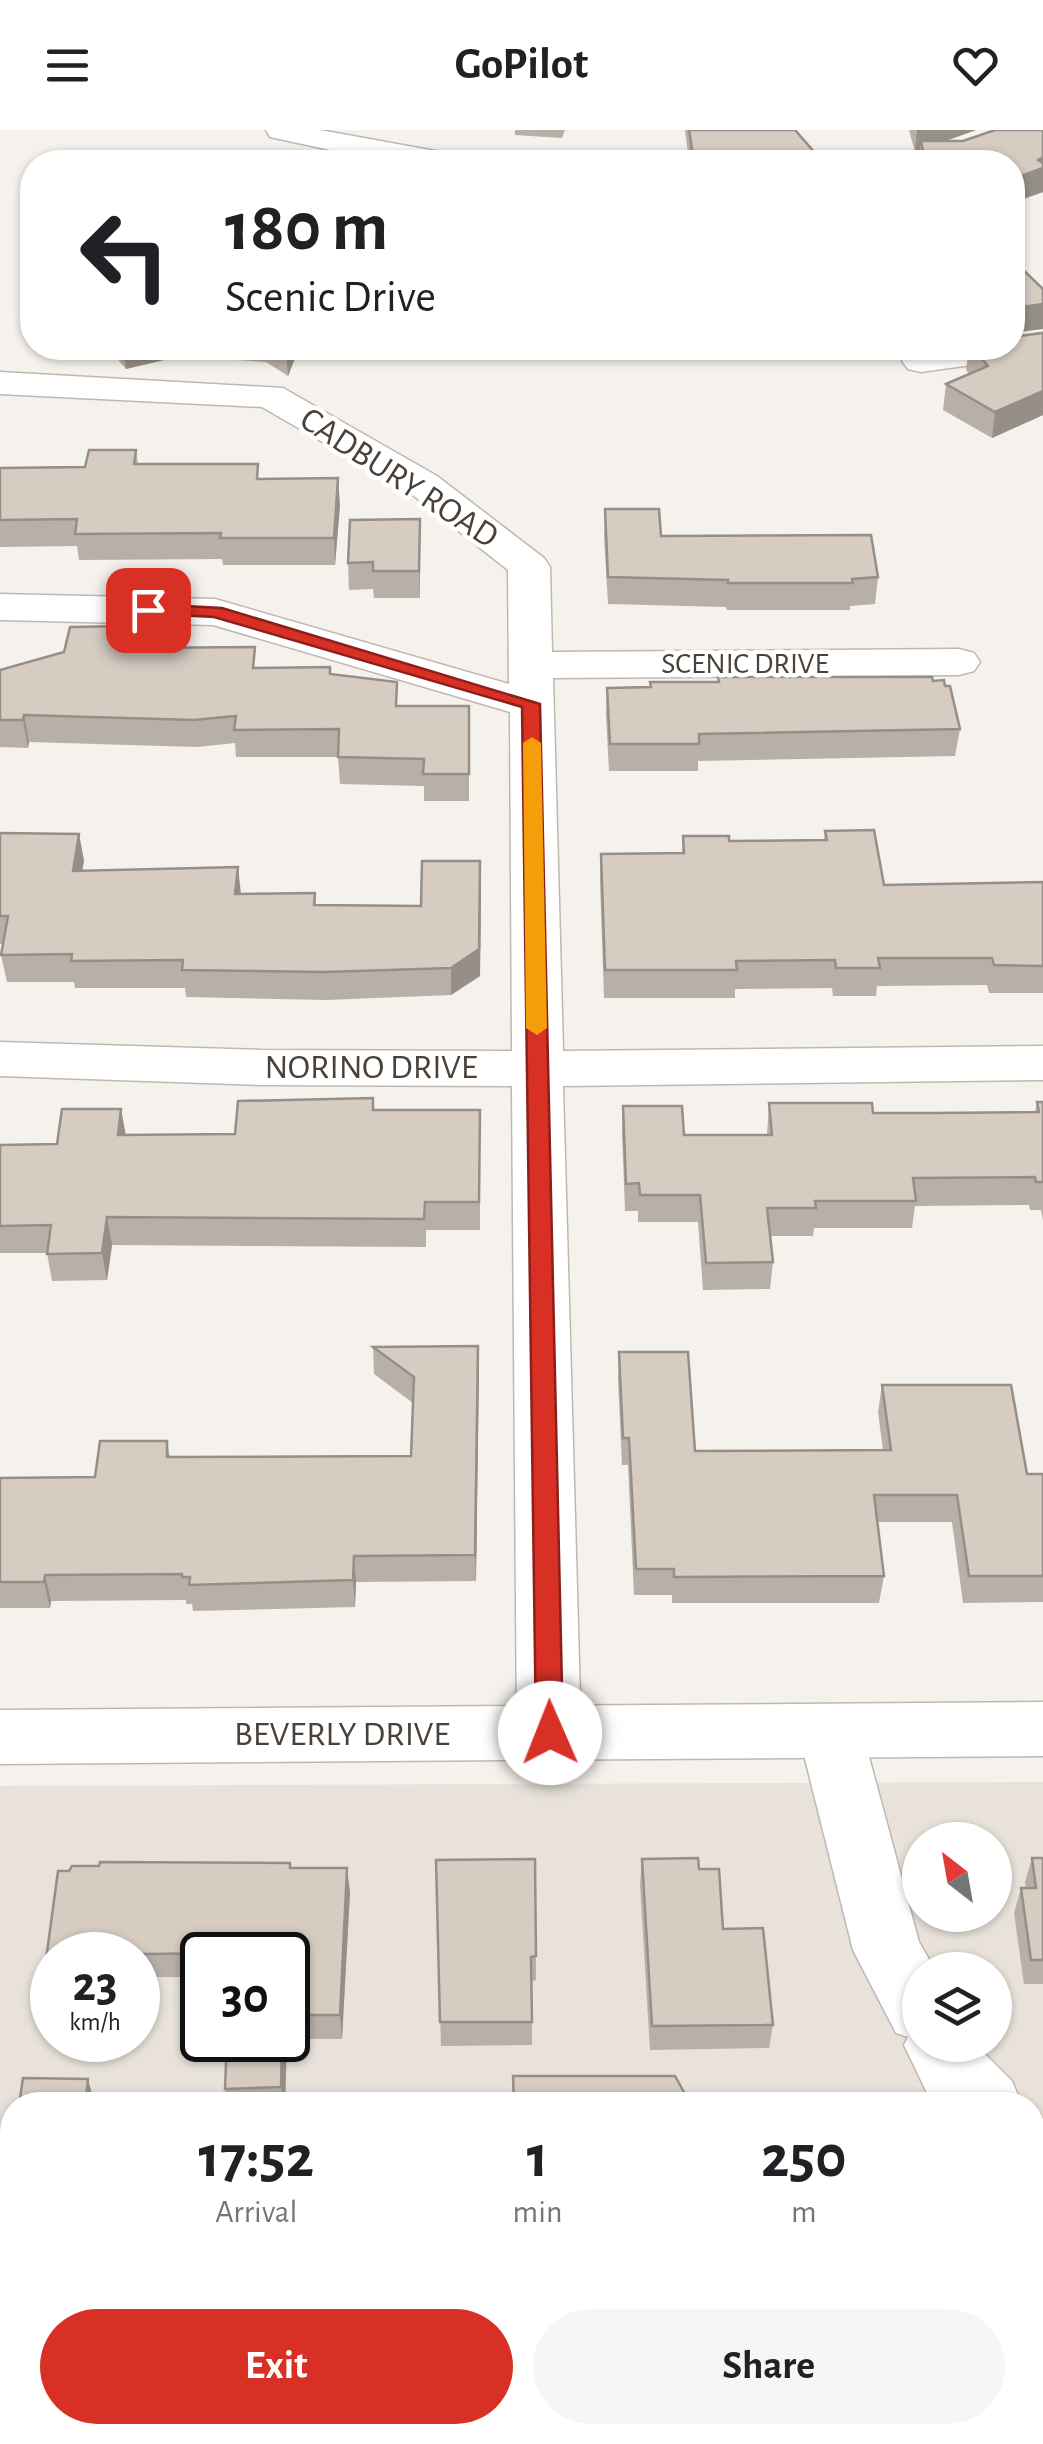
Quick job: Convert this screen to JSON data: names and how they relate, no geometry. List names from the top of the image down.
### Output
{
  "streets": {
    "street": [
      "CADBURY ROAD",
      "SCENIC DRIVE",
      "NORINO DRIVE",
      "BEVERLY DRIVE"
    ]
  },
  "crossings": [
    ["CADBURY ROAD", "SCENIC DRIVE"],
    ["CADBURY ROAD", "NORINO DRIVE"],
    ["CADBURY ROAD", "BEVERLY DRIVE"]
  ],
  "north": "top left",
  "page": {
    "header": "GoPilot",
    "turn": ["180 m", "Scenic Drive"],
    "speed": "23 km/h",
    "limit": "30",
    "eta": [
      "17:52",
      "Arrival",
      "1",
      "min",
      "250",
      "m"
    ],
    "buttons": ["Exit", "Share"]
  }
}
